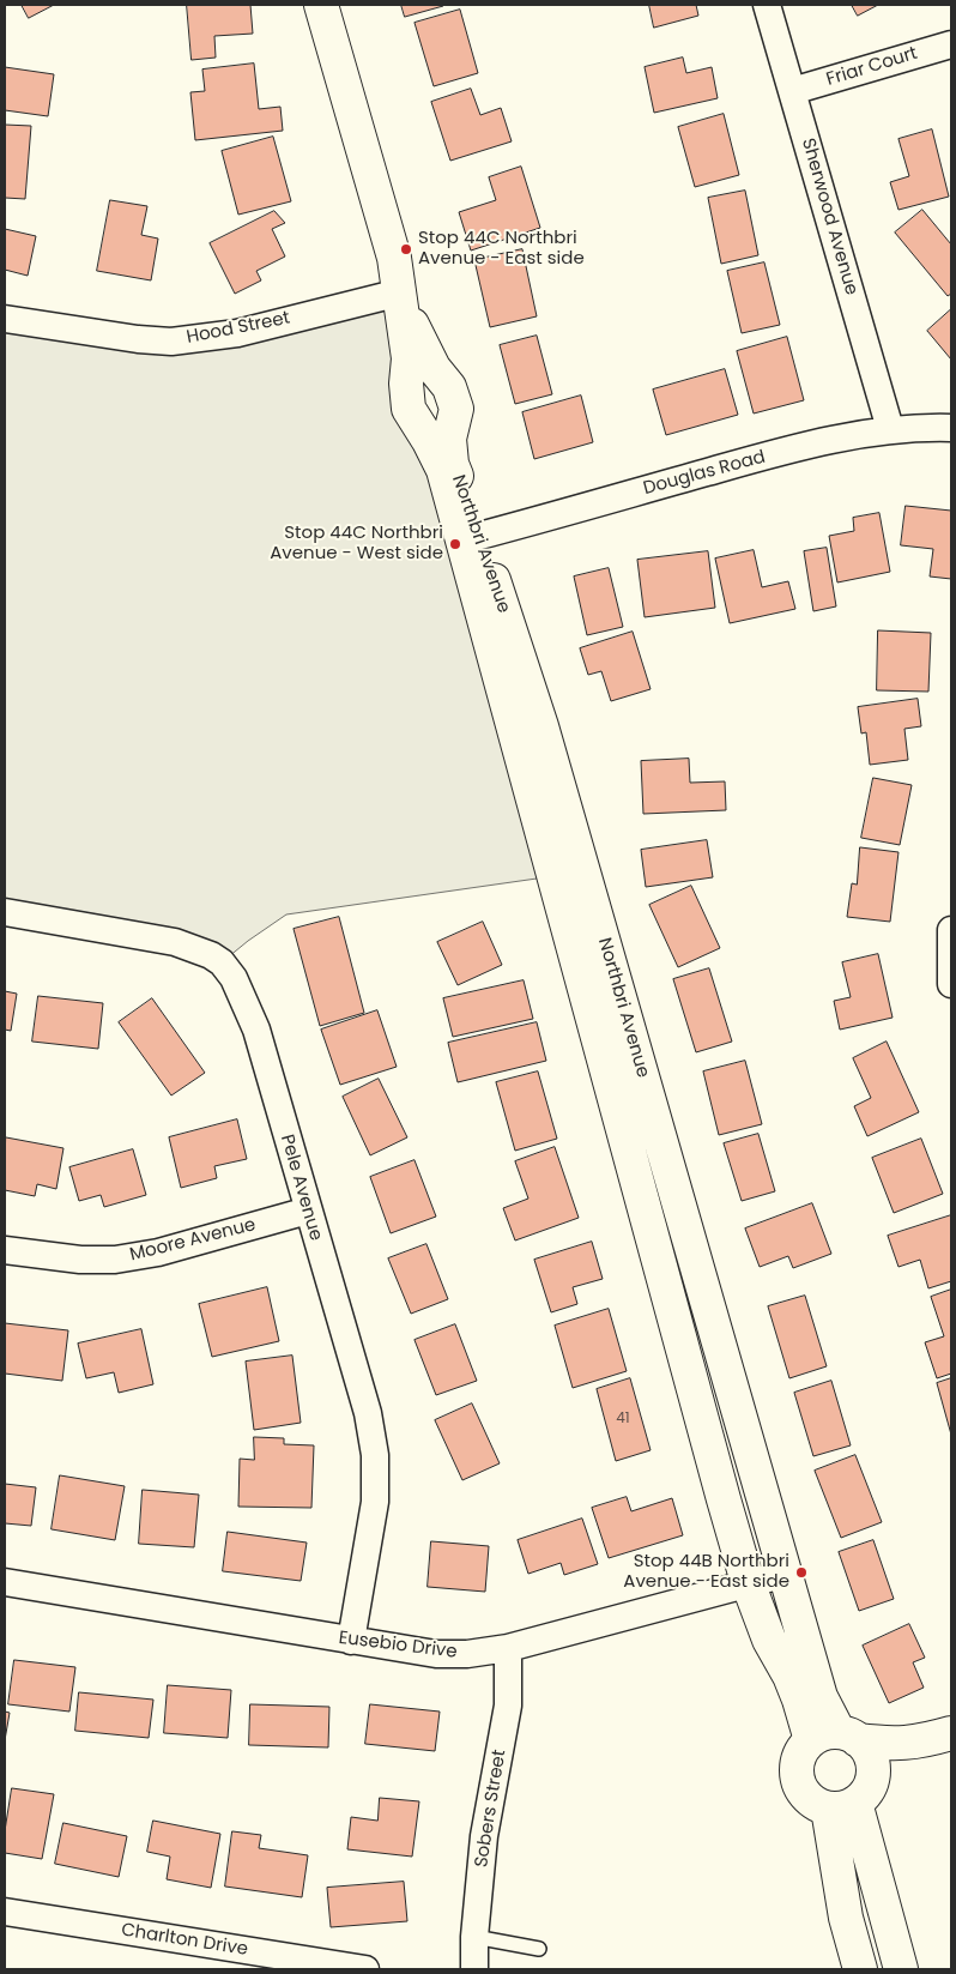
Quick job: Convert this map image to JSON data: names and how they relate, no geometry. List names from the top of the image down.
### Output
{
  "streets": {
    "street": [
      "Friar Court",
      "Sherwood Avenue",
      "Hood Street",
      "Douglas Road",
      "Northbri Avenue",
      "Pele Avenue",
      "Moore Avenue",
      "Eusebio Drive",
      "Sobers Street",
      "Charlton Drive"
    ]
  },
  "crossings": [
    ["Friar Court", "Sherwood Avenue"],
    ["Sherwood Avenue", "Douglas Road"],
    ["Hood Street", "Northbri Avenue"],
    ["Douglas Road", "Northbri Avenue"],
    ["Northbri Avenue", "Eusebio Drive"],
    ["Pele Avenue", "Moore Avenue"],
    ["Pele Avenue", "Eusebio Drive"],
    ["Eusebio Drive", "Sobers Street"]
  ],
  "places": ["Stop 44C Northbri Avenue - East side", "Stop 44C Northbri Avenue - West side", "Stop 44B Northbri Avenue - East side"],
  "house_numbers": ["41"]
}
